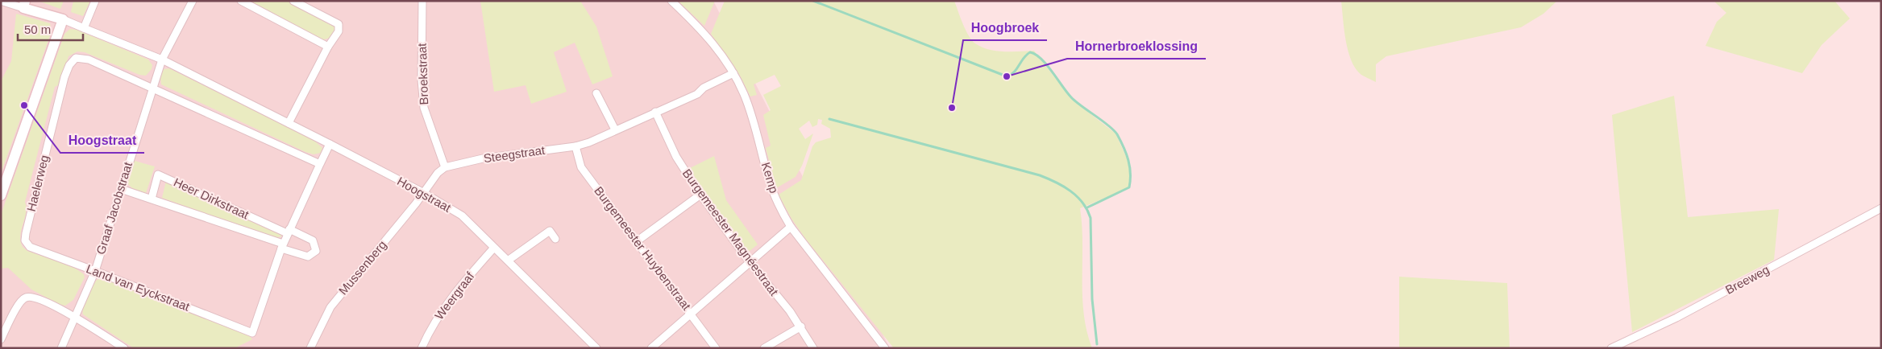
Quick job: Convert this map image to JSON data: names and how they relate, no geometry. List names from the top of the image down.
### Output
{
  "streets": {
    "street": [
      "Broekstraat",
      "Steegstraat",
      "Kemp",
      "Haelerweg",
      "Hoogstraat",
      "Heer Dirkstraat",
      "Graaf Jacobstraat",
      "Burgemeester Magnéestraat",
      "Burgemeester Huybenstraat",
      "Mussenberg",
      "Breeweg",
      "Land van Eyckstraat",
      "Weergraaf"
    ]
  },
  "crossings": [
    ["Broekstraat", "Steegstraat"],
    ["Steegstraat", "Kemp"],
    ["Steegstraat", "Burgemeester Magnéestraat"],
    ["Steegstraat", "Burgemeester Huybenstraat"],
    ["Haelerweg", "Graaf Jacobstraat"],
    ["Haelerweg", "Land van Eyckstraat"],
    ["Hoogstraat", "Graaf Jacobstraat"],
    ["Hoogstraat", "Mussenberg"],
    ["Hoogstraat", "Weergraaf"],
    ["Heer Dirkstraat", "Graaf Jacobstraat"],
    ["Heer Dirkstraat", "Land van Eyckstraat"],
    ["Graaf Jacobstraat", "Land van Eyckstraat"]
  ],
  "places": ["Hornerbroeklossing", "Hoogstraat", "Hoogbroek"],
  "scale_bar": "50 m"
}
